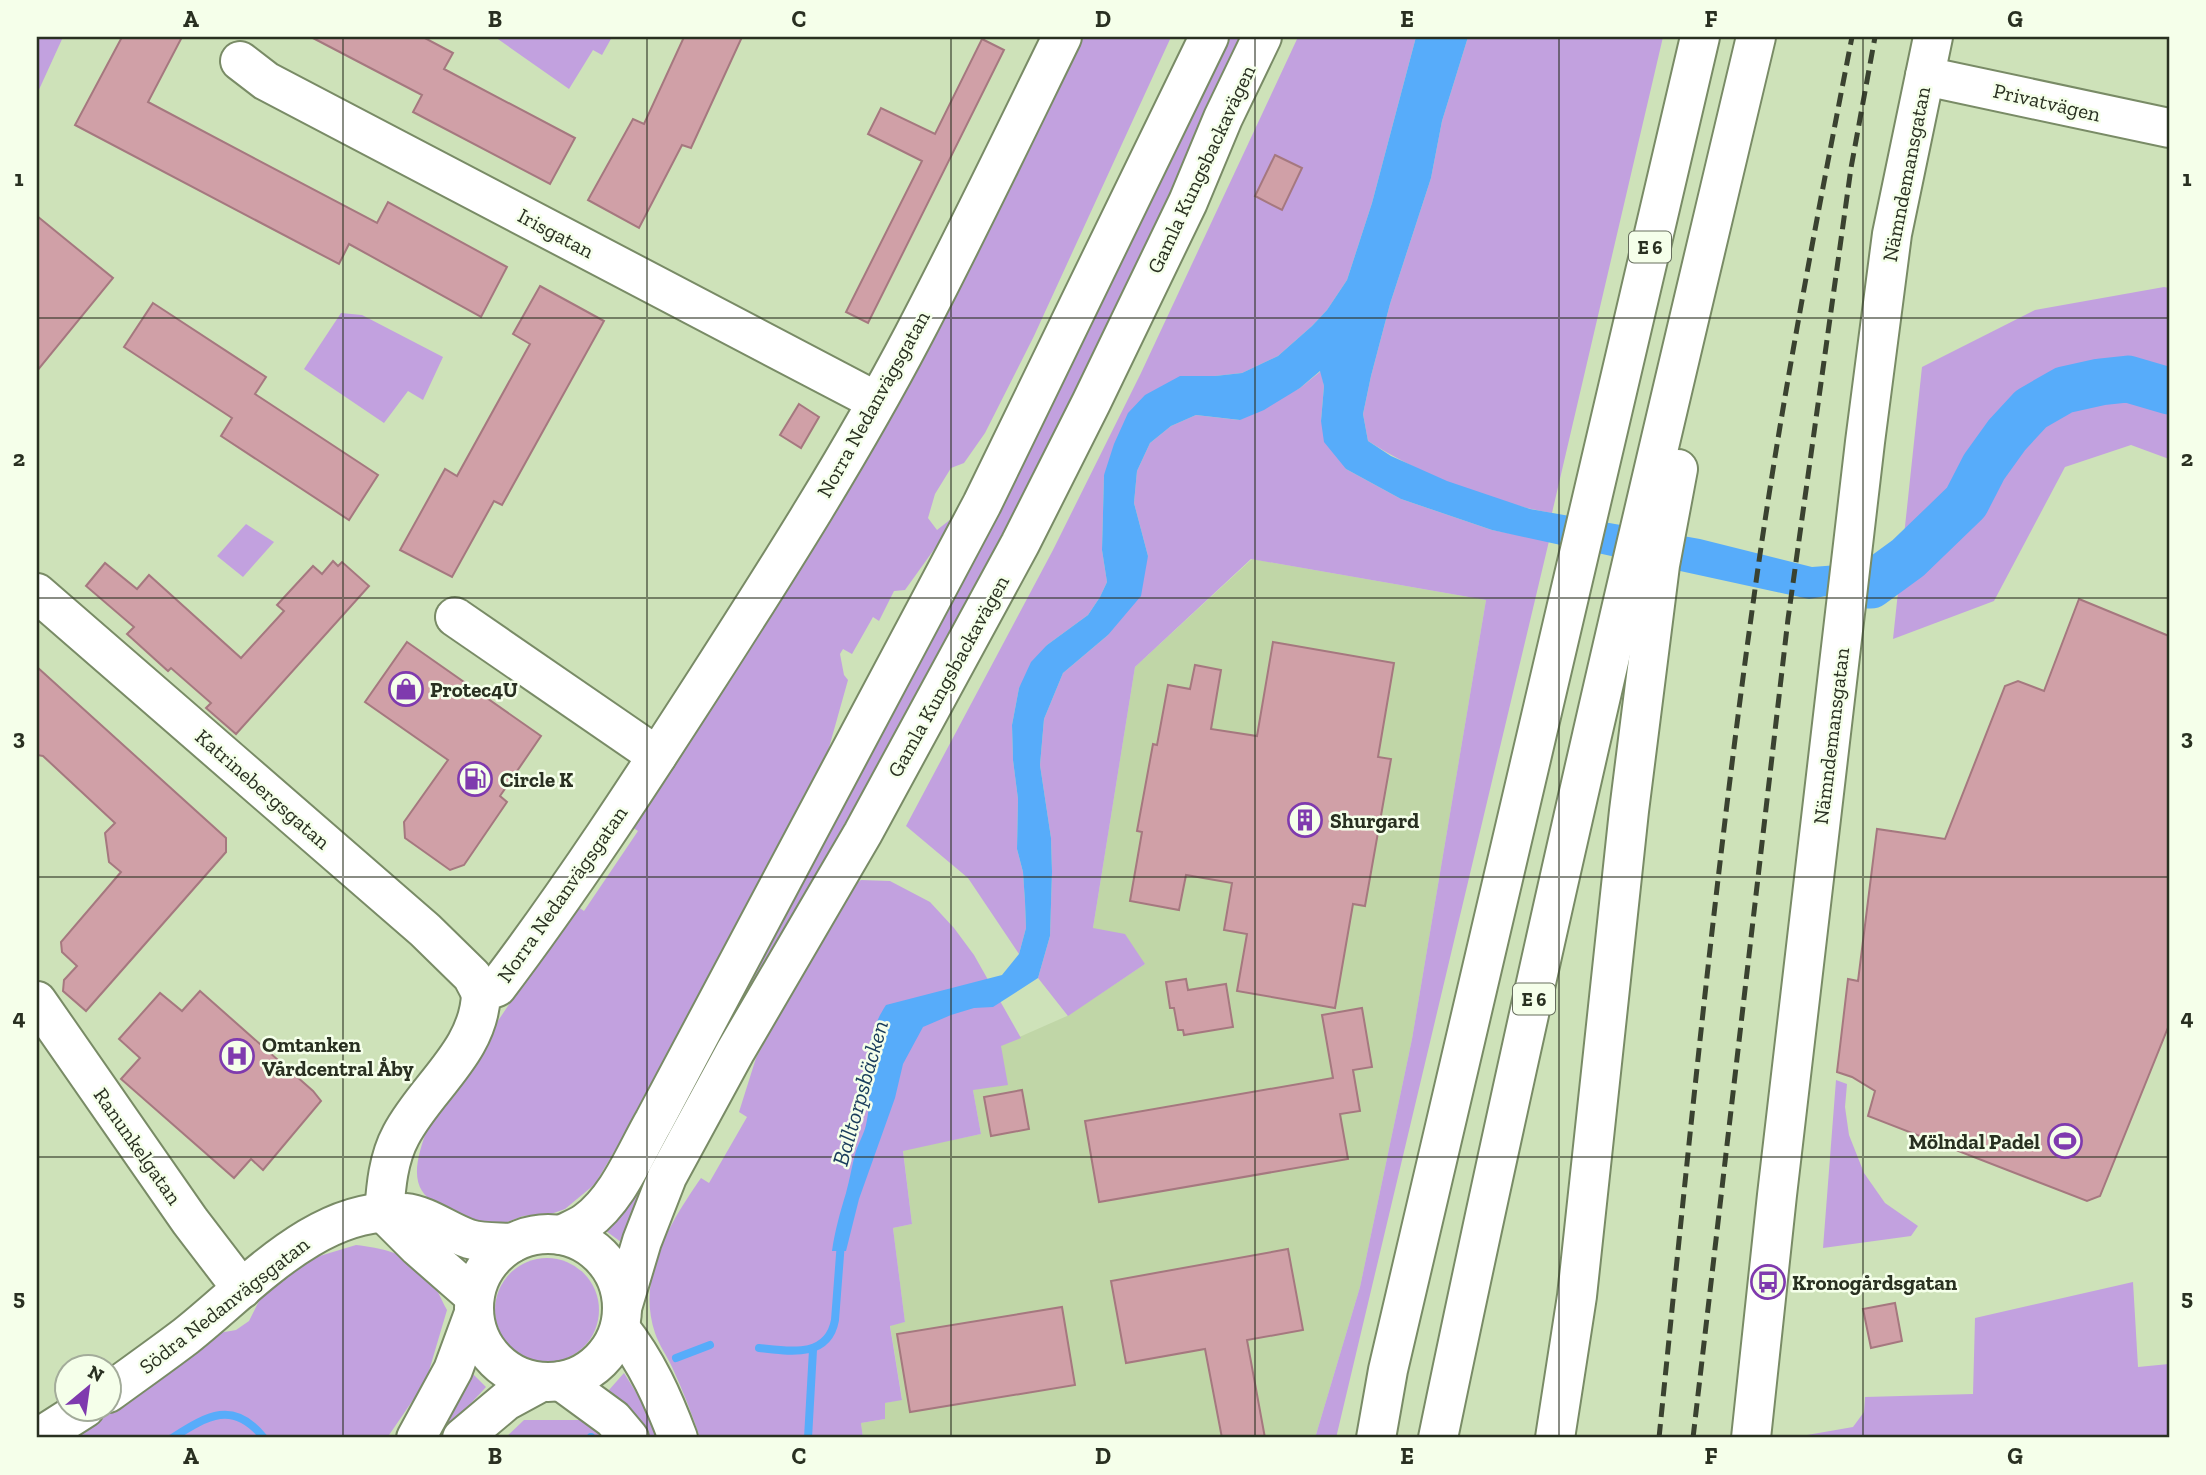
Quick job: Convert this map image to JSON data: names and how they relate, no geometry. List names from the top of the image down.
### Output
{
  "streets": {
    "main road": [
      "Privatvägen",
      "Gamla Kungsbackavägen",
      "Nämndemansgatan",
      "Irisgatan",
      "E 6",
      "Norra Nedanvägsgatan",
      "Katrinebergsgatan",
      "Ranunkelgatan",
      "Södra Nedanvägsgatan"
    ]
  },
  "crossings": [
    ["Privatvägen", "Nämndemansgatan"],
    ["Irisgatan", "Norra Nedanvägsgatan"],
    ["Norra Nedanvägsgatan", "Katrinebergsgatan"],
    ["Norra Nedanvägsgatan", "Södra Nedanvägsgatan"],
    ["Ranunkelgatan", "Södra Nedanvägsgatan"]
  ],
  "water": ["Balltorpsbäcken"],
  "places": {
    "shop": ["Protec4U"],
    "fuel station": ["Circle K"],
    "building": ["Shurgard"],
    "hospital": ["Omtanken Vårdcentral Åby"],
    "sports": ["Mölndal Padel"],
    "bus stop": ["Kronogårdsgatan"]
  },
  "north": "top right",
  "grid": {
    "columns": [
      "A",
      "B",
      "C",
      "D",
      "E",
      "F",
      "G"
    ],
    "rows": [
      "1",
      "2",
      "3",
      "4",
      "5"
    ]
  }
}
